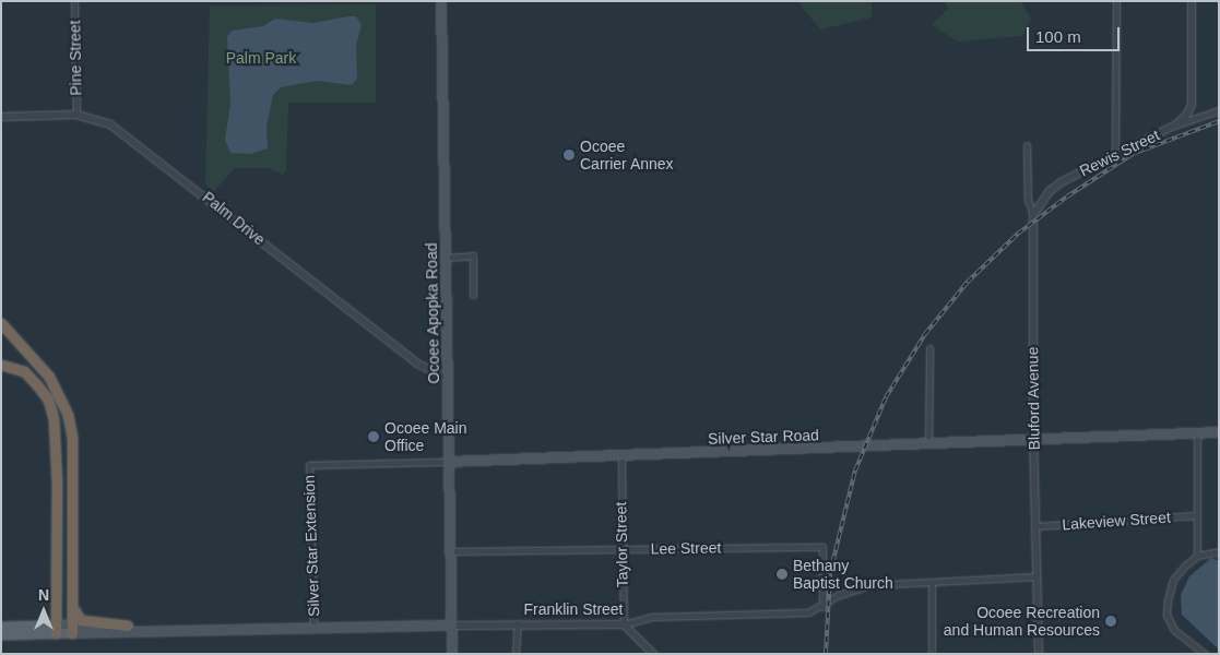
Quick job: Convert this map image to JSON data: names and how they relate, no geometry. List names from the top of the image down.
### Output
{
  "streets": {
    "main road": ["Ocoee Apopka Road", "Silver Star Road", "Franklin Street"],
    "street": [
      "Pine Street",
      "Rewis Street",
      "Palm Drive",
      "Bluford Avenue",
      "Lakeview Street",
      "Taylor Street",
      "Silver Star Extension",
      "Lee Street"
    ]
  },
  "crossings": [
    ["Pine Street", "Palm Drive"],
    ["Rewis Street", "Bluford Avenue"],
    ["Palm Drive", "Ocoee Apopka Road"],
    ["Ocoee Apopka Road", "Silver Star Road"],
    ["Ocoee Apopka Road", "Lee Street"],
    ["Ocoee Apopka Road", "Franklin Street"],
    ["Bluford Avenue", "Silver Star Road"],
    ["Bluford Avenue", "Lakeview Street"],
    ["Bluford Avenue", "Franklin Street"],
    ["Silver Star Road", "Taylor Street"],
    ["Silver Star Road", "Silver Star Extension"],
    ["Taylor Street", "Lee Street"],
    ["Taylor Street", "Franklin Street"],
    ["Silver Star Extension", "Franklin Street"],
    ["Lee Street", "Franklin Street"]
  ],
  "parks": ["Palm Park"],
  "places": [
    "Ocoee Carrier Annex",
    "Ocoee Main Office",
    "Bethany Baptist Church",
    "Ocoee Recreation and Human Resources"
  ],
  "scale_bar": "100 m",
  "north": "top"
}
